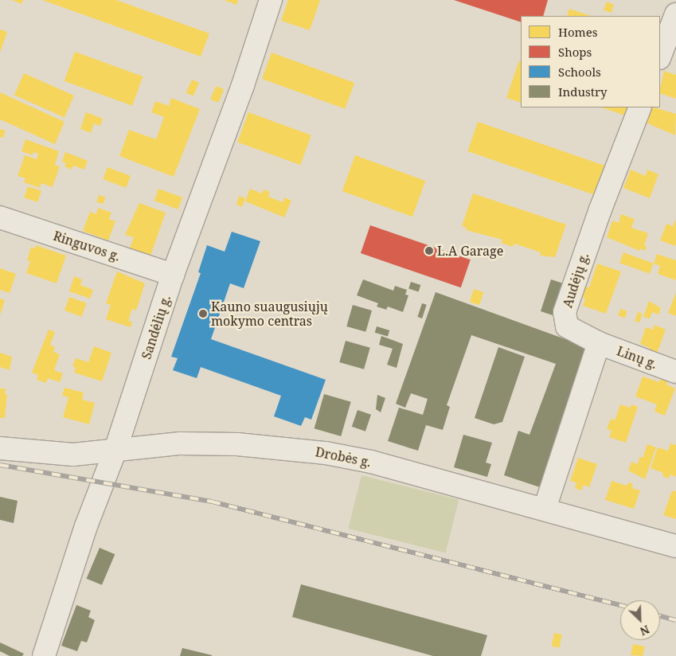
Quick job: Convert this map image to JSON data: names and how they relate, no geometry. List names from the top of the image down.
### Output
{
  "streets": {
    "street": [
      "Ringuvos g.",
      "Audėjų g.",
      "Sandėlių g.",
      "Linų g.",
      "Drobės g."
    ]
  },
  "crossings": [
    ["Ringuvos g.", "Sandėlių g."],
    ["Audėjų g.", "Linų g."],
    ["Sandėlių g.", "Drobės g."]
  ],
  "places": ["L.A Garage", "Kauno suaugusiųjų mokymo centras"],
  "legend": [
    "Homes",
    "Shops",
    "Schools",
    "Industry"
  ],
  "north": "bottom right"
}
